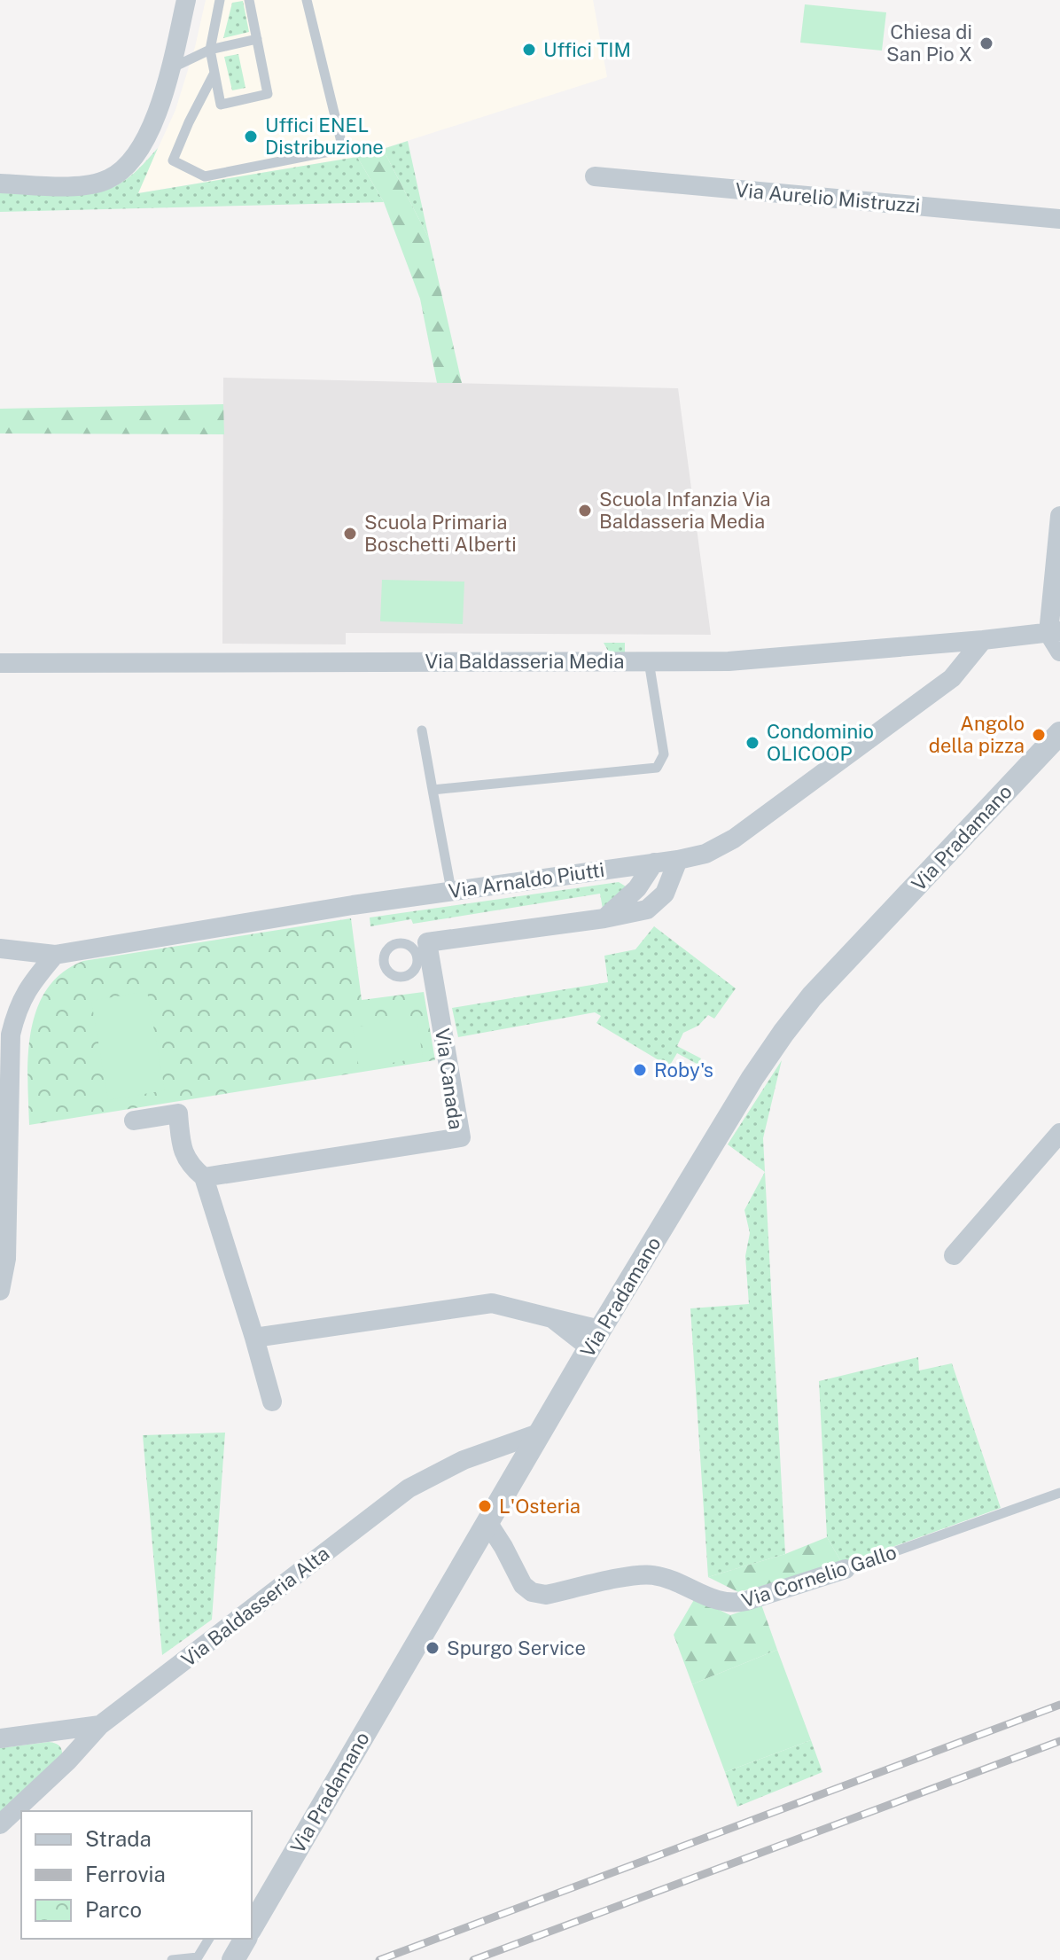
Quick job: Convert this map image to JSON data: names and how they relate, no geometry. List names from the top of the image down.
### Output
{
  "streets": {
    "street": [
      "Via Aurelio Mistruzzi",
      "Via Baldasseria Media",
      "Via Pradamano",
      "Via Arnaldo Piutti",
      "Via Canada",
      "Via Cornelio Gallo",
      "Via Baldasseria Alta"
    ]
  },
  "crossings": [
    ["Via Baldasseria Media", "Via Arnaldo Piutti"],
    ["Via Pradamano", "Via Cornelio Gallo"],
    ["Via Pradamano", "Via Baldasseria Alta"],
    ["Via Arnaldo Piutti", "Via Canada"]
  ],
  "places": [
    "Chiesa di San Pio X",
    "Uffici TIM",
    "Uffici ENEL Distribuzione",
    "Scuola Infanzia Via Baldasseria Media",
    "Scuola Primaria Boschetti Alberti",
    "Angolo della pizza",
    "Condominio OLICOOP",
    "Roby's",
    "L'Osteria",
    "Spurgo Service"
  ],
  "legend": ["Strada", "Ferrovia", "Parco"]
}
